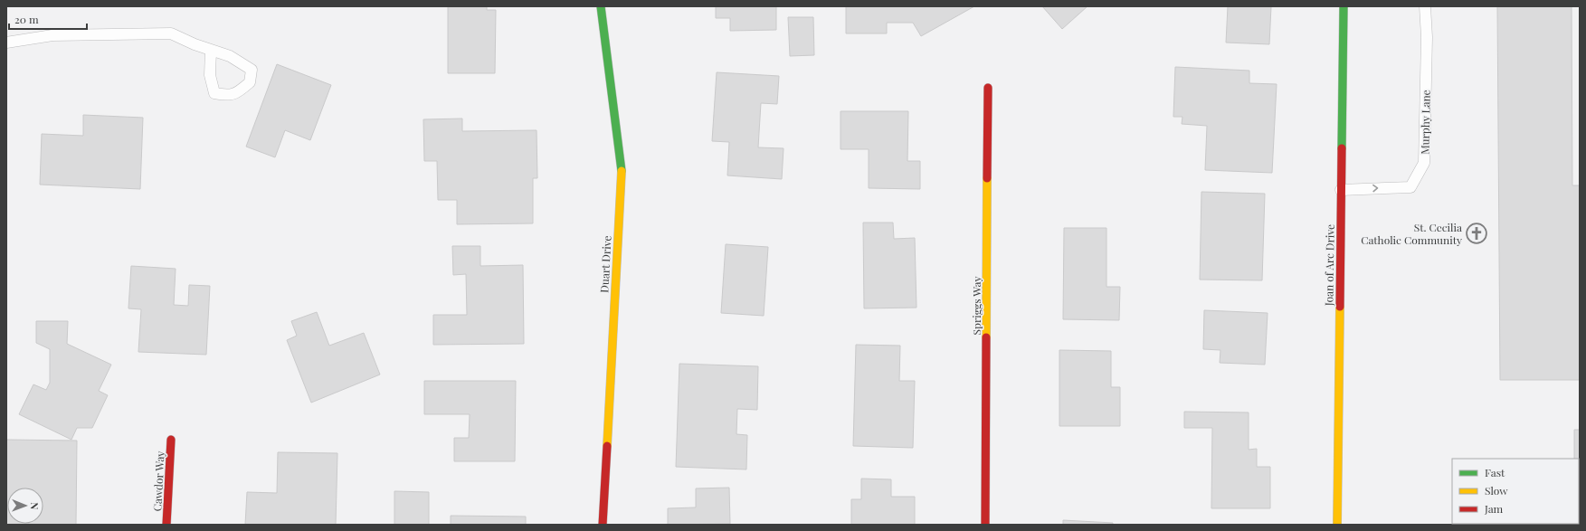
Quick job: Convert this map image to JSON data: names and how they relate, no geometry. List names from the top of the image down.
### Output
{
  "streets": {
    "street": [
      "Duart Drive",
      "Joan of Arc Drive",
      "Spriggs Way",
      "Cawdor Way"
    ],
    "lane": ["Murphy Lane"]
  },
  "crossings": [
    ["Murphy Lane", "Joan of Arc Drive"]
  ],
  "places": {
    "church": ["St. Cecilia Catholic Community"]
  },
  "legend": ["Fast", "Slow", "Jam"],
  "scale_bar": "20 m",
  "north": "right"
}
